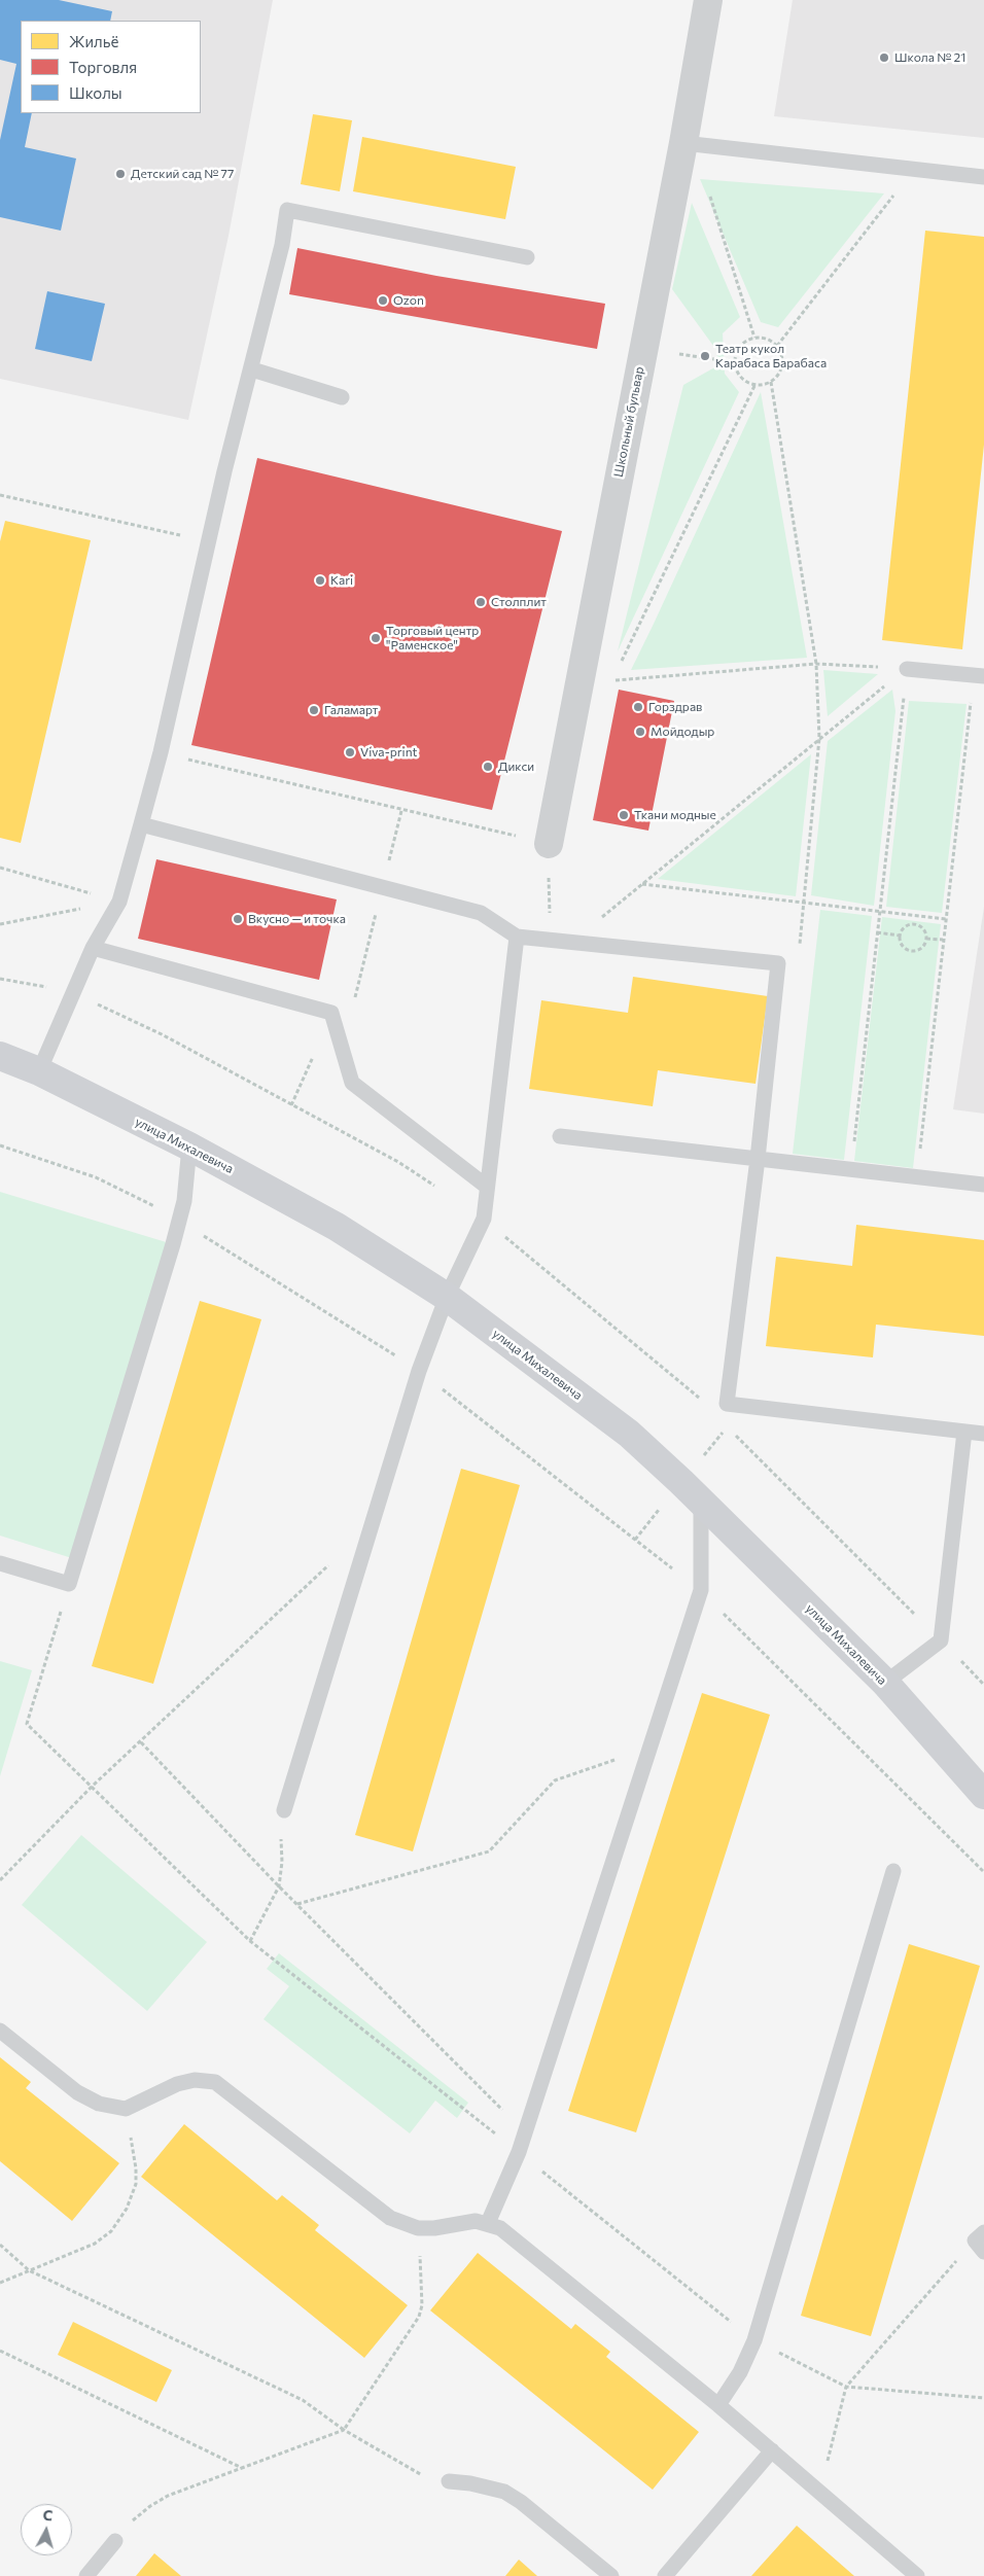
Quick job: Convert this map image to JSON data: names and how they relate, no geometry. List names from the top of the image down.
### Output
{
  "streets": {
    "main road": ["улица Михалевича"],
    "street": ["Школьный бульвар"]
  },
  "places": [
    "Школа № 21",
    "Детский сад № 77",
    "Ozon",
    "Театр кукол Карабаса Барабаса",
    "Kari",
    "Столплит",
    "Торговый центр \"Раменское\"",
    "Горздрав",
    "Галамарт",
    "Мойдодыр",
    "Viva-print",
    "Дикси",
    "Ткани модные",
    "Вкусно — и точка"
  ],
  "legend": ["Жильё", "Торговля", "Школы"],
  "north": "top"
}
